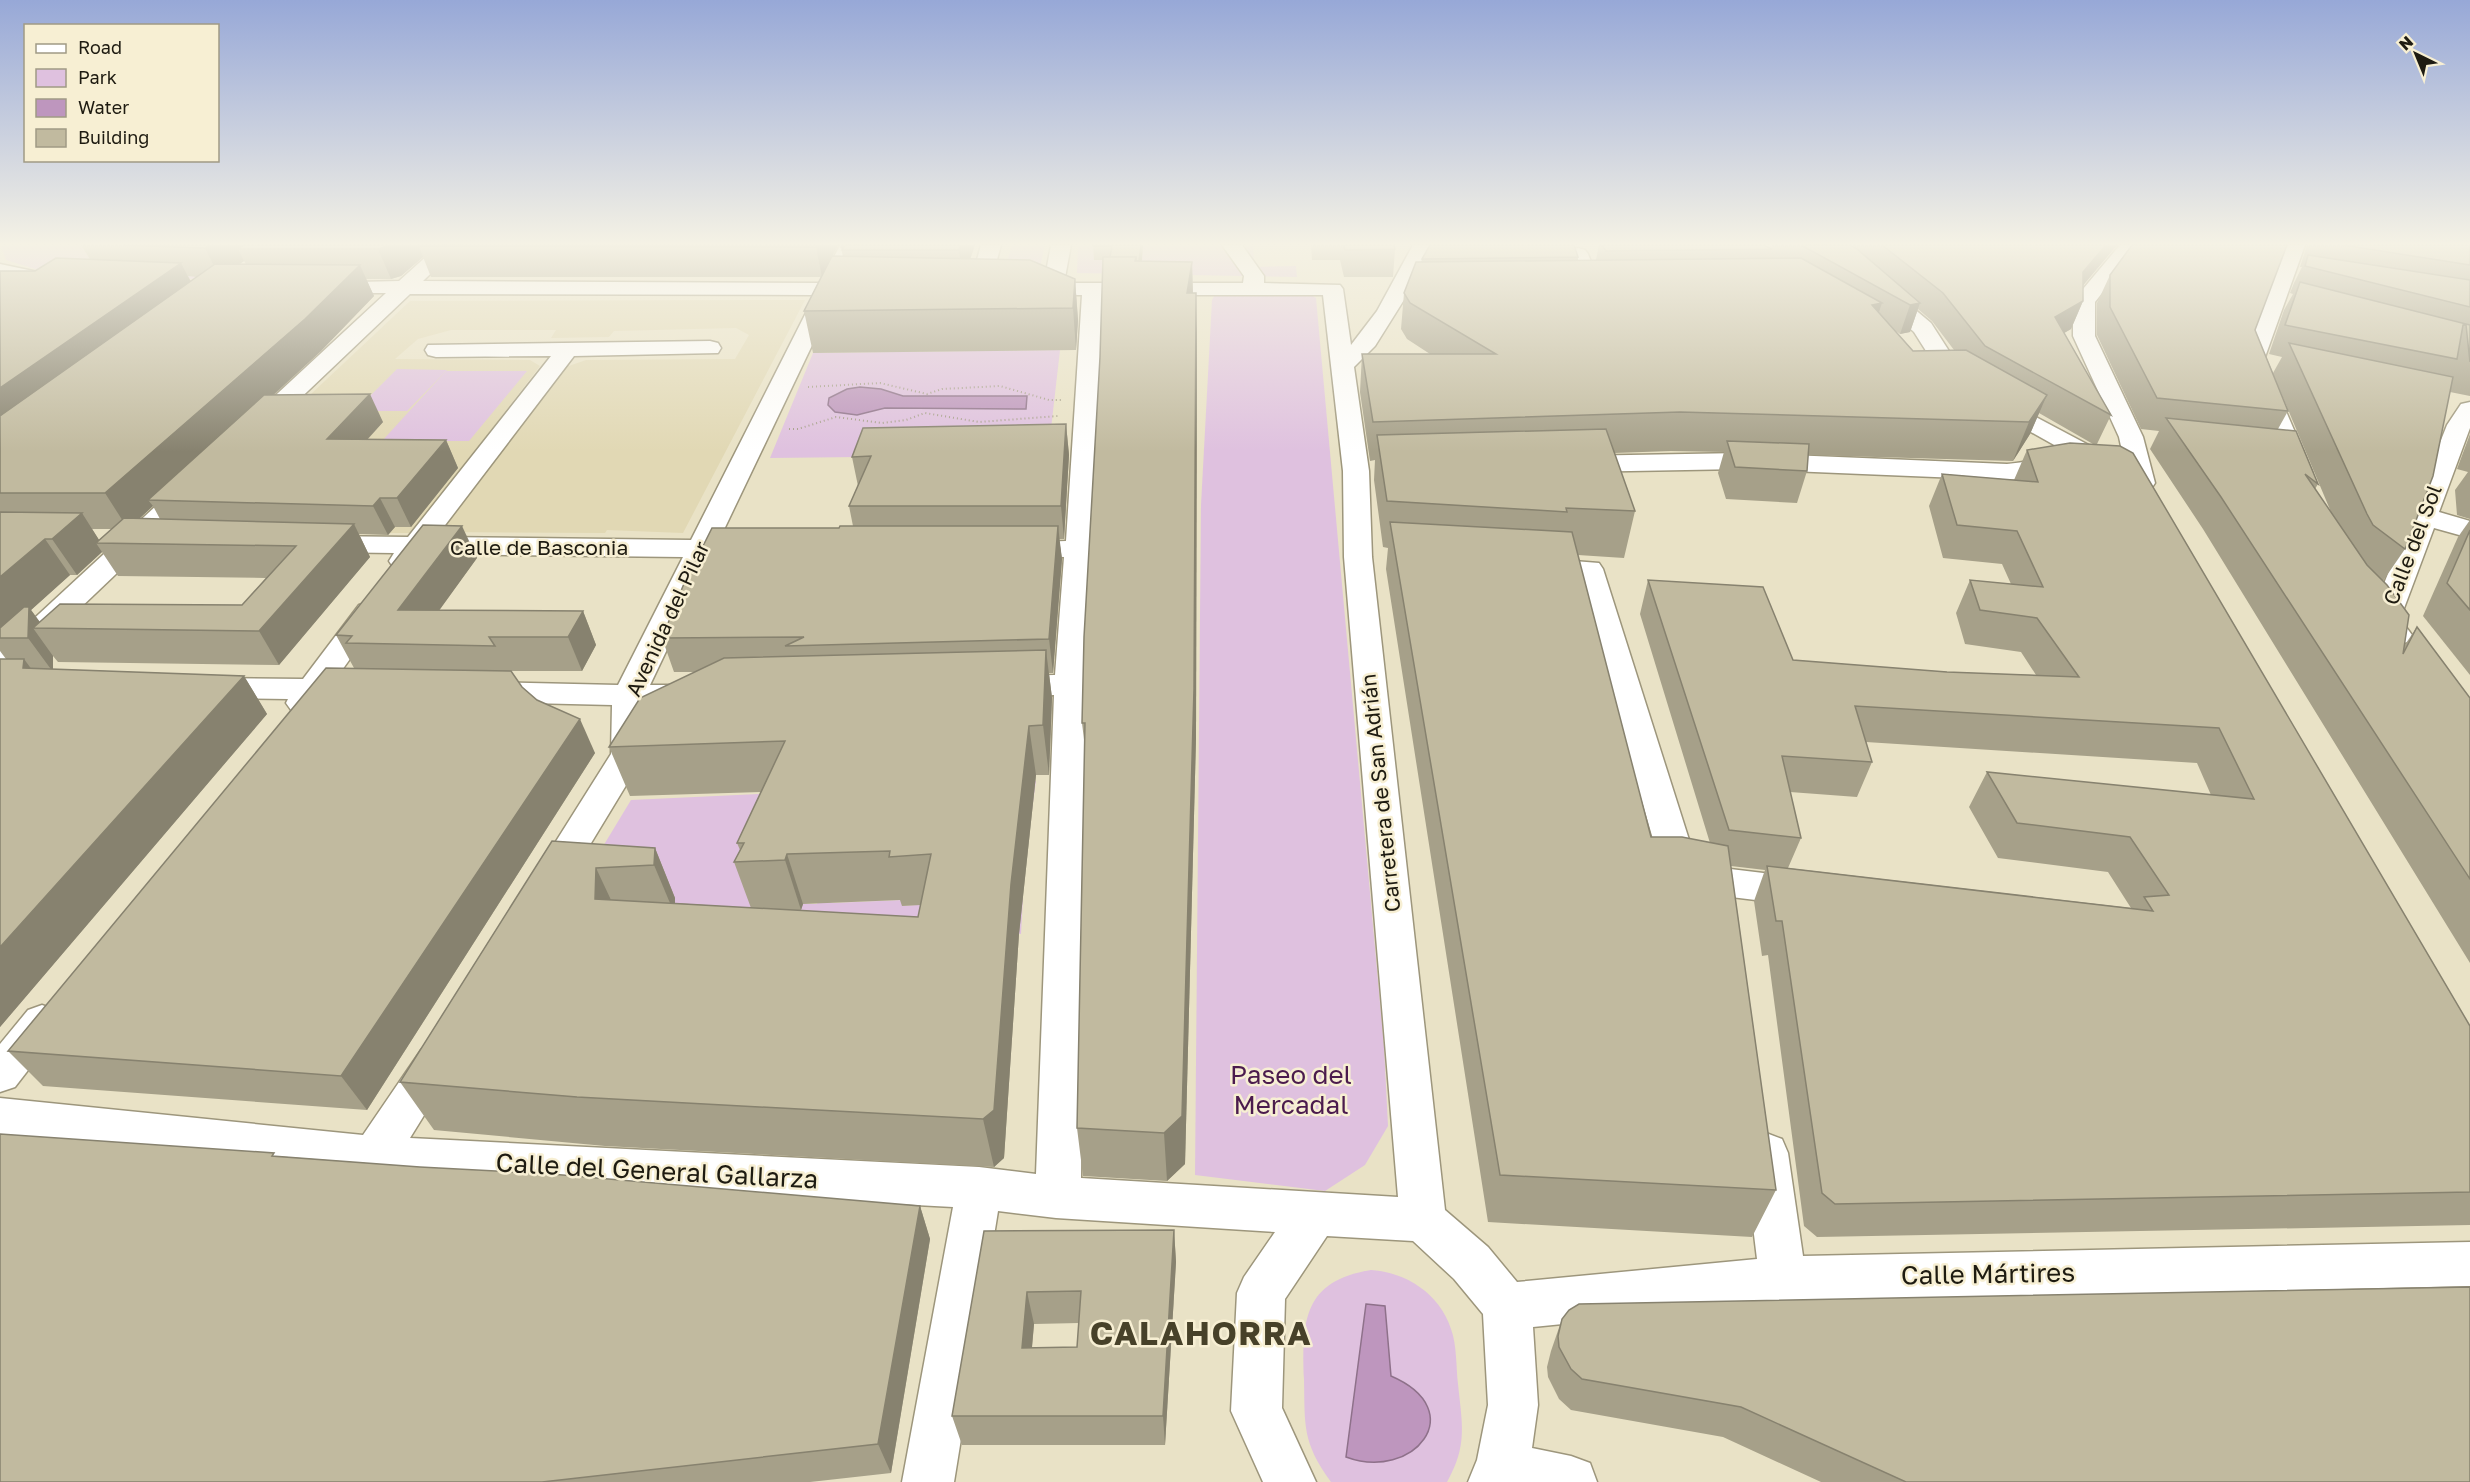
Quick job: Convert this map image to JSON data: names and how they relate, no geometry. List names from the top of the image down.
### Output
{
  "streets": {
    "street": [
      "Calle del Sol",
      "Calle de Basconia",
      "Avenida del Pilar",
      "Carretera de San Adrián",
      "Calle del General Gallarza",
      "Calle Mártires"
    ]
  },
  "crossings": [
    ["Calle de Basconia", "Avenida del Pilar"],
    ["Carretera de San Adrián", "Calle del General Gallarza"]
  ],
  "districts": ["CALAHORRA"],
  "parks": ["Paseo del Mercadal"],
  "legend": [
    "Road",
    "Park",
    "Water",
    "Building"
  ],
  "north": "top left"
}
